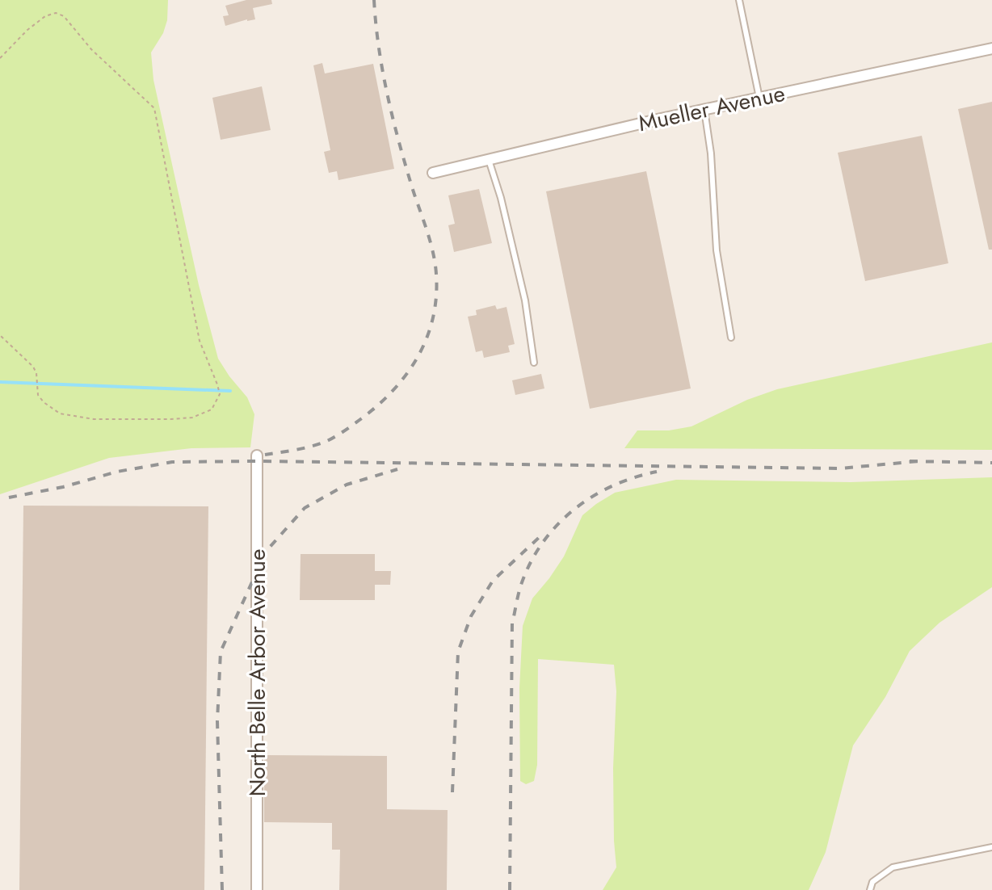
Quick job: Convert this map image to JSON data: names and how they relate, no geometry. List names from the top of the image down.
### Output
{
  "streets": {
    "street": ["Mueller Avenue", "North Belle Arbor Avenue"]
  }
}
